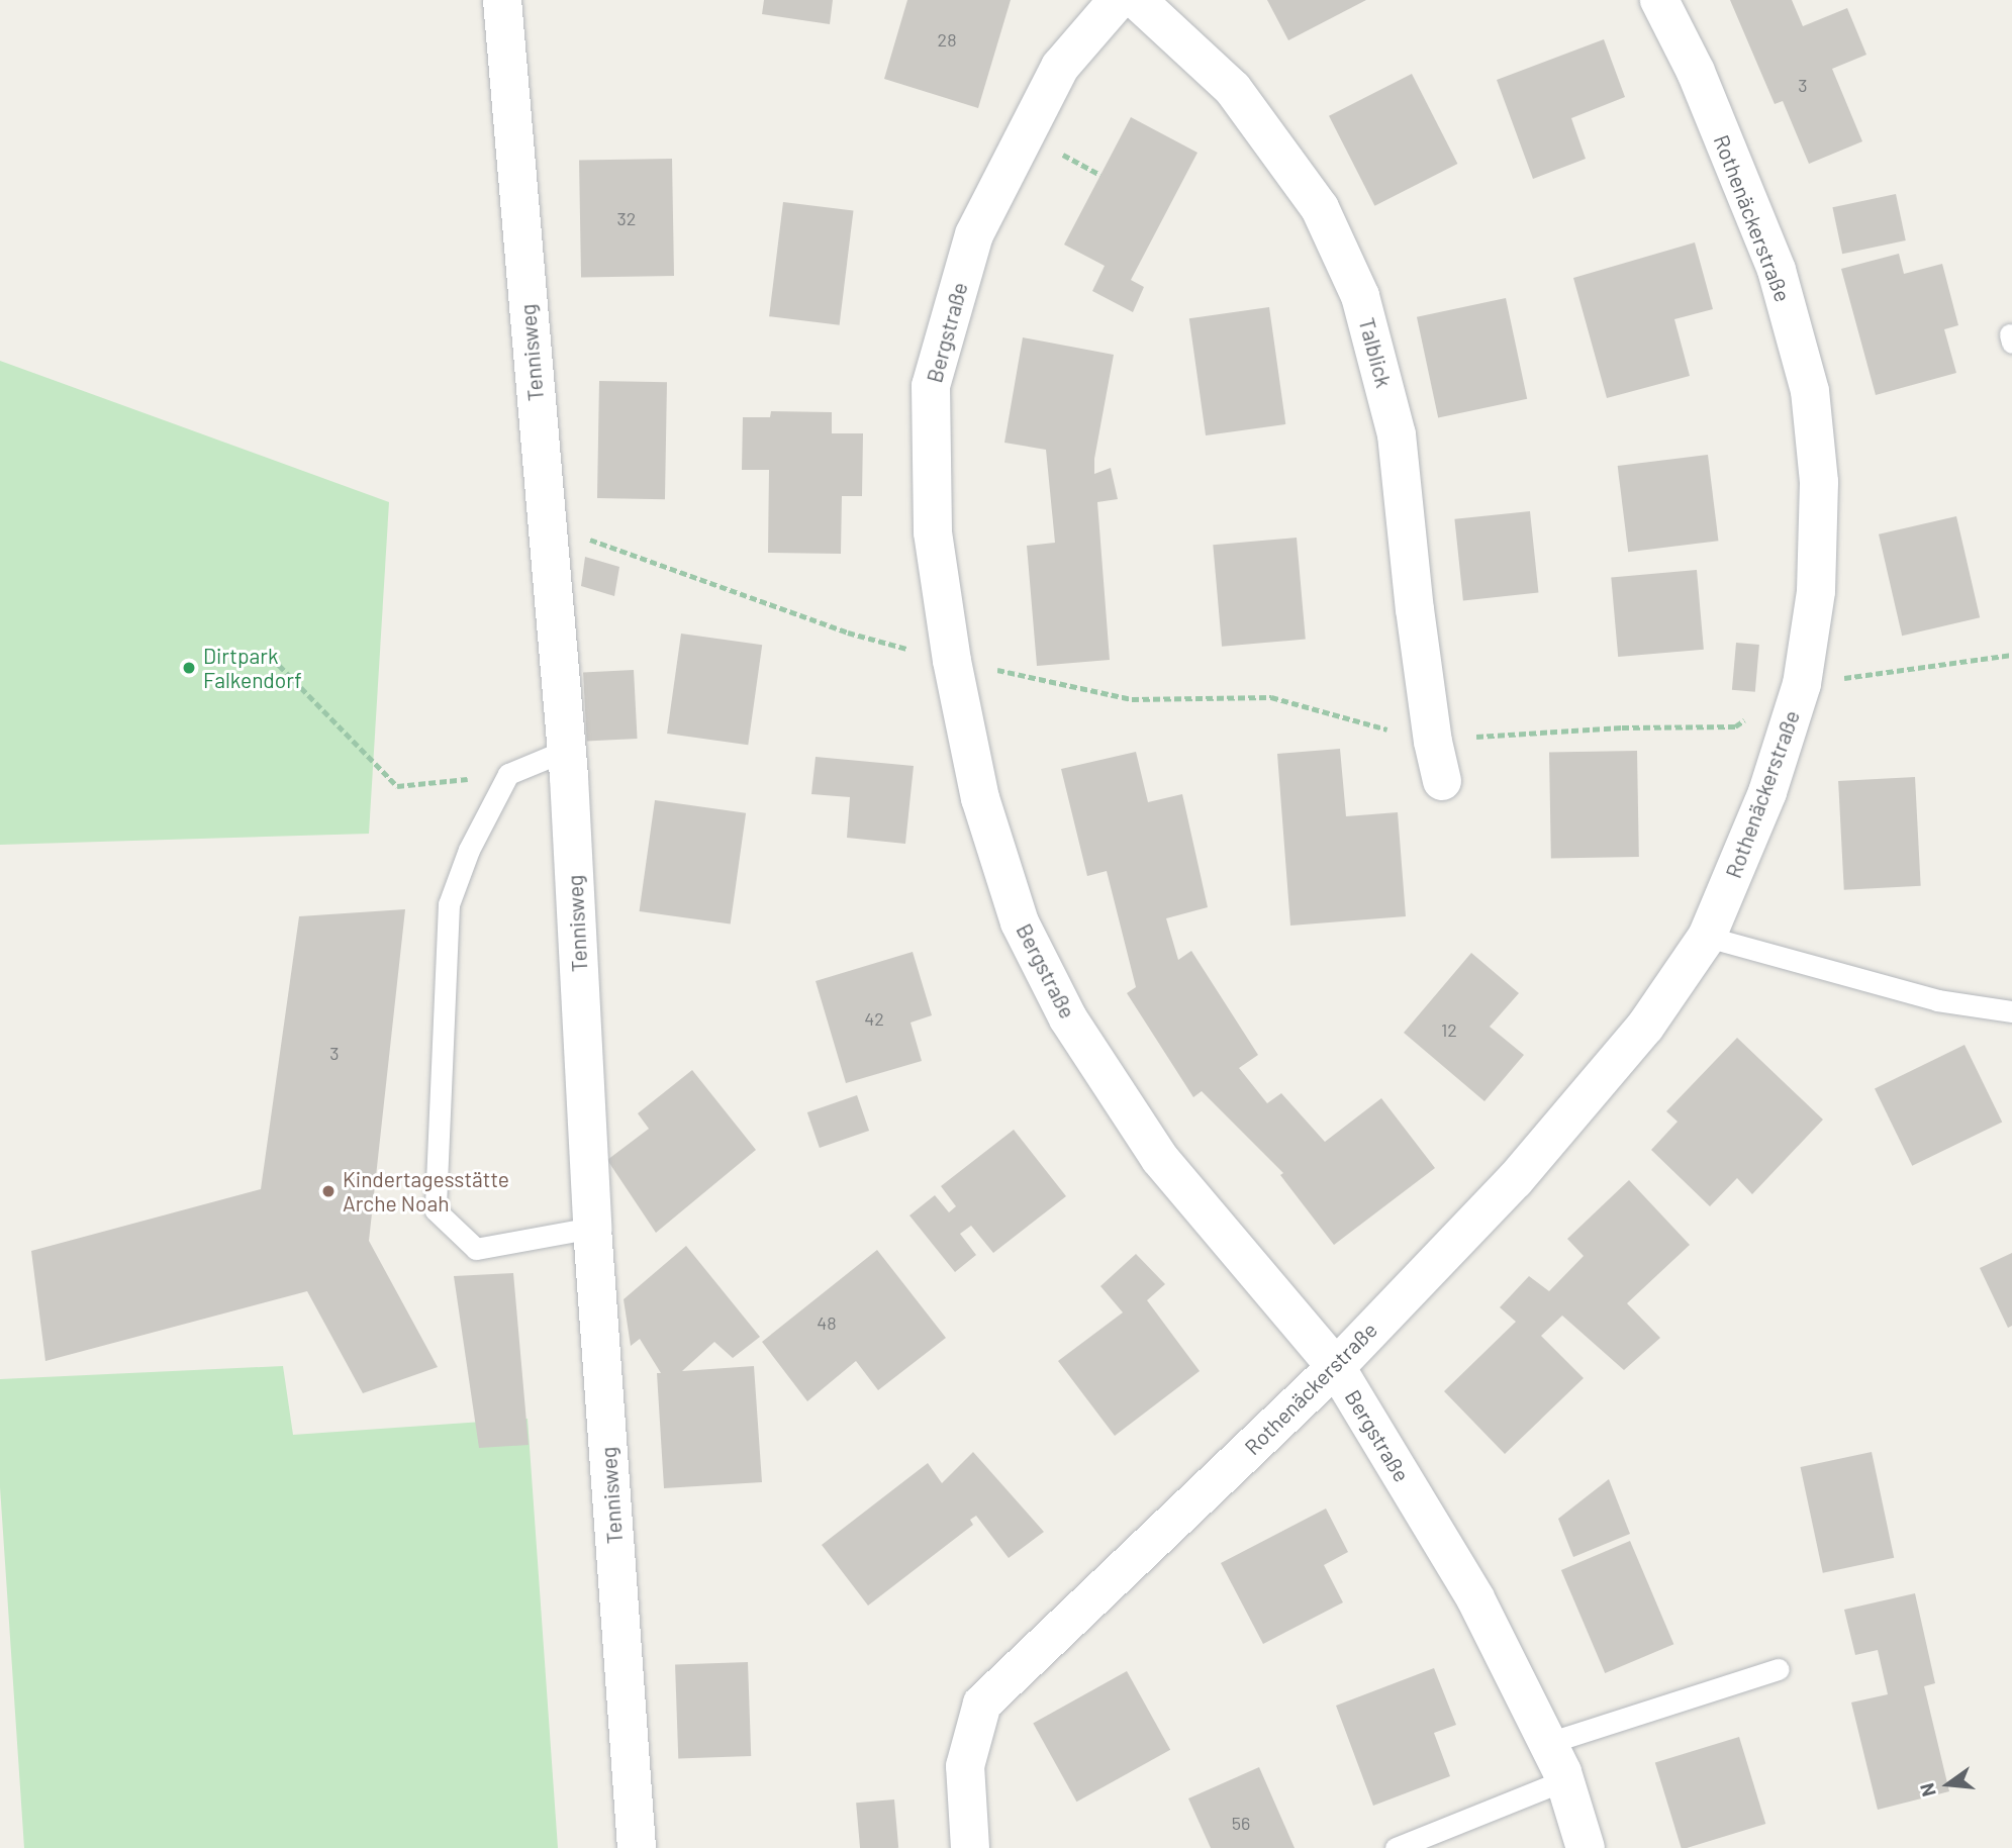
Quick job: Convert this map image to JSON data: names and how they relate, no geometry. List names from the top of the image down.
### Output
{
  "streets": {
    "street": [
      "Rothenäckerstraße",
      "Bergstraße",
      "Tennisweg",
      "Talblick"
    ]
  },
  "crossings": [
    ["Rothenäckerstraße", "Bergstraße"]
  ],
  "places": ["Dirtpark Falkendorf", "Kindertagesstätte Arche Noah"],
  "house_numbers": [
    "28",
    "3",
    "32",
    "42",
    "12",
    "3",
    "48",
    "56"
  ],
  "north": "left"
}
